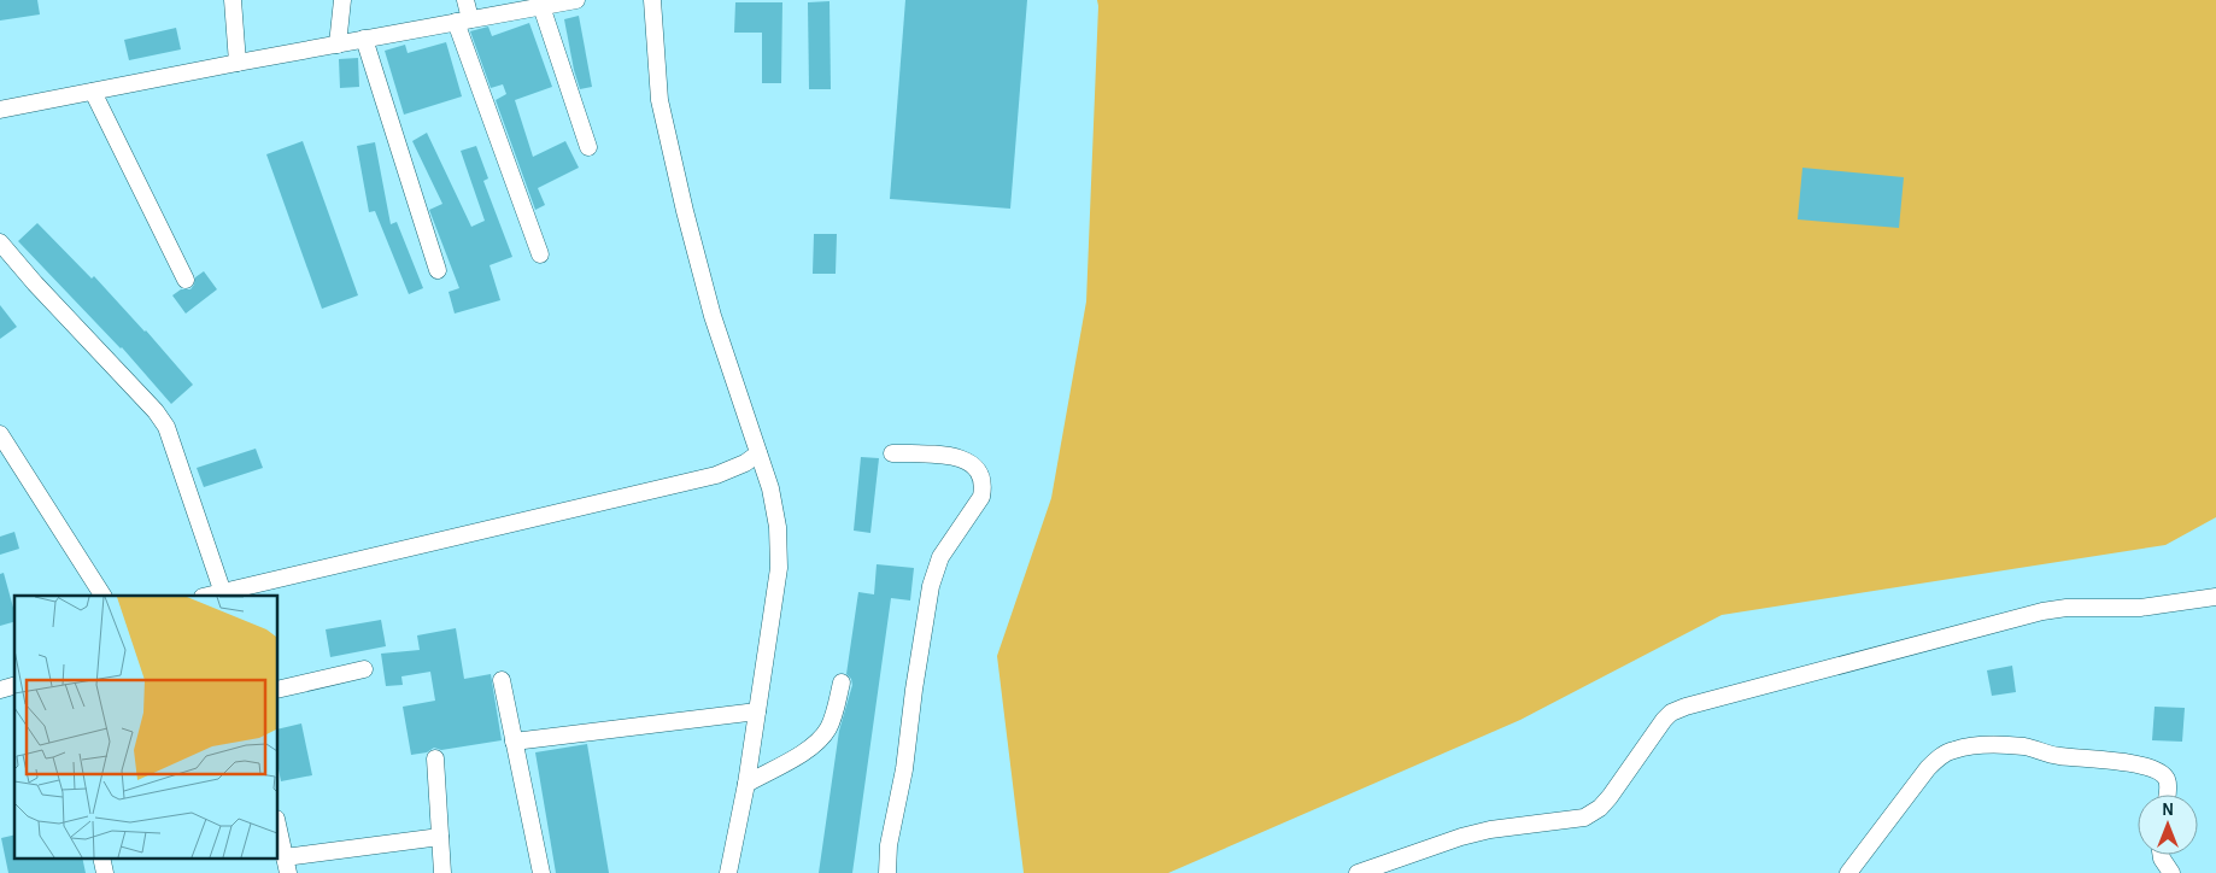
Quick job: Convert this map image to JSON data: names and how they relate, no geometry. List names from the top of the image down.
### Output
{
  "north": "top"
}
